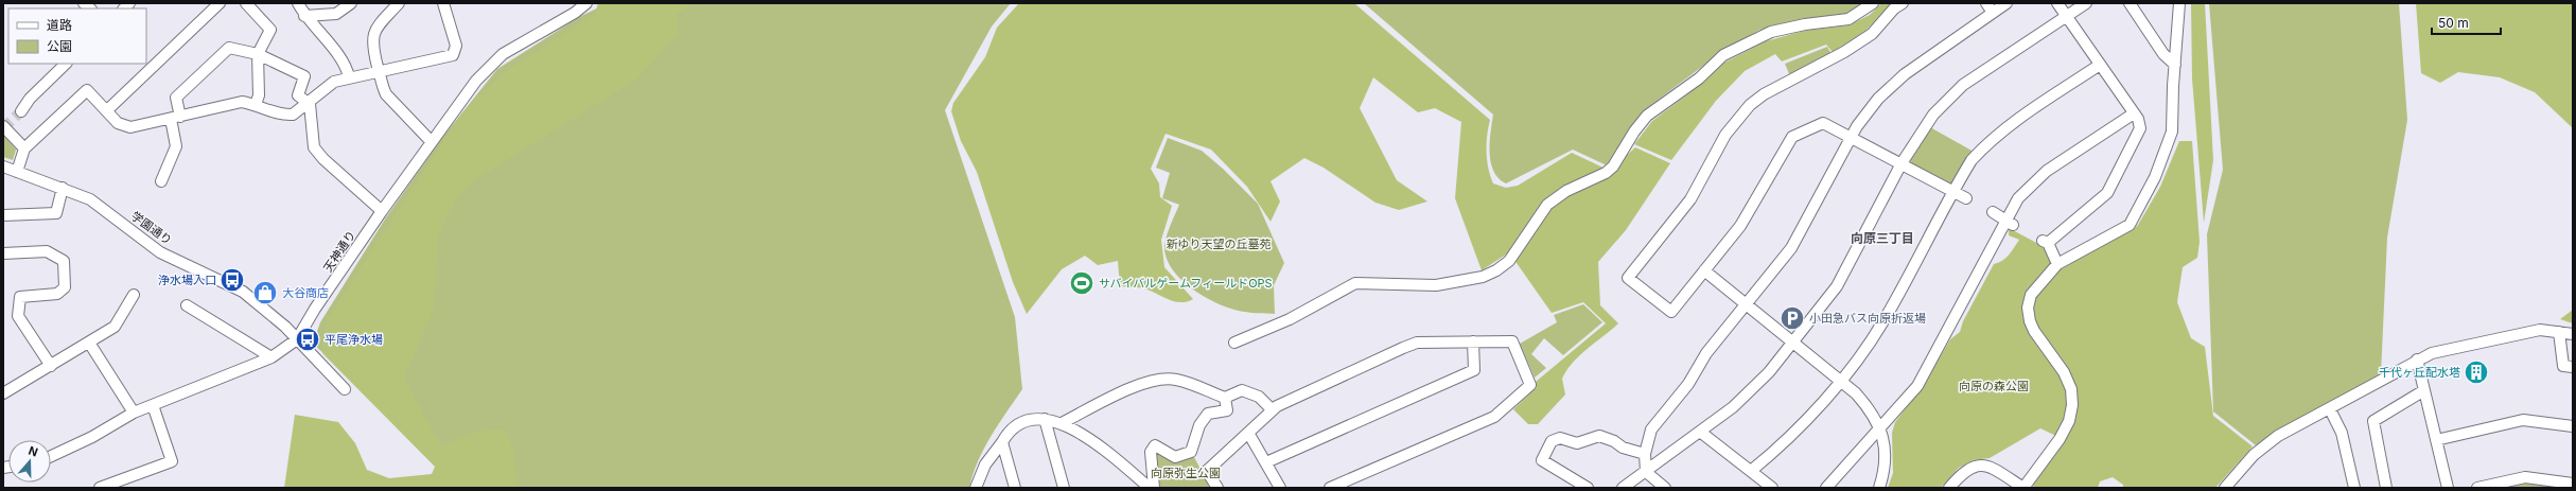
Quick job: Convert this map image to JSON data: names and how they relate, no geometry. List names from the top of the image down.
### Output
{
  "streets": {
    "street": ["学園通り", "天神通り"]
  },
  "crossings": [
    ["学園通り", "天神通り"]
  ],
  "districts": ["向原三丁目"],
  "parks": ["新ゆり天望の丘墓苑", "向原の森公園", "向原弥生公園"],
  "places": {
    "bus stop": ["浄水場入口", "平尾浄水場"],
    "sports": ["サバイバルゲームフィールドOPS"],
    "shop": ["大谷商店"],
    "parking": ["小田急バス向原折返場"],
    "building": ["千代ヶ丘配水塔"]
  },
  "legend": ["道路", "公園"],
  "scale_bar": "50 m",
  "north": "top"
}
